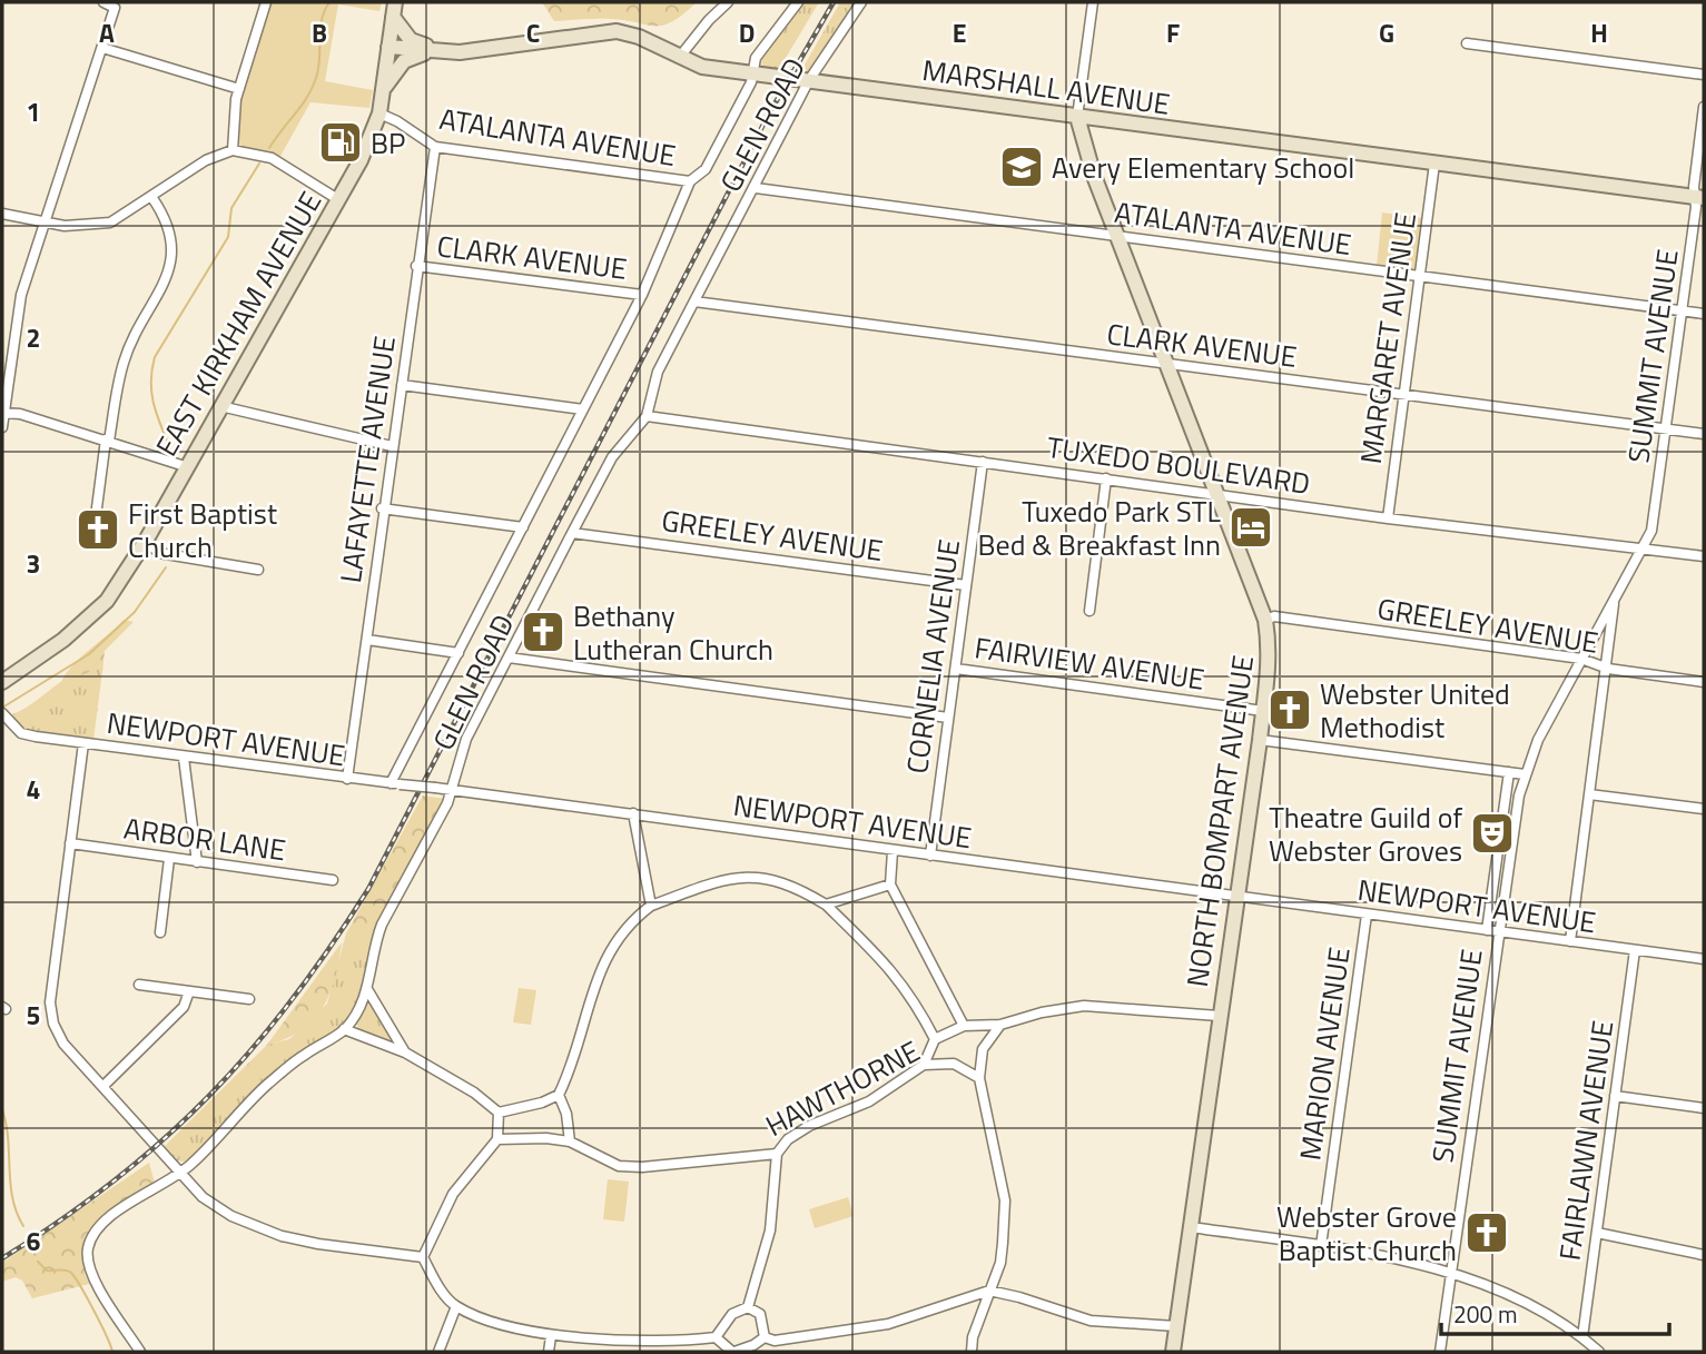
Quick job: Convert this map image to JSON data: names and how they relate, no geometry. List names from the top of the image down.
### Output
{
  "streets": {
    "street": [
      "MARSHALL AVENUE",
      "GLEN ROAD",
      "ATALANTA AVENUE",
      "CLARK AVENUE",
      "EAST KIRKHAM AVENUE",
      "MARGARET AVENUE",
      "SUMMIT AVENUE",
      "LAFAYETTE AVENUE",
      "TUXEDO BOULEVARD",
      "GREELEY AVENUE",
      "CORNELIA AVENUE",
      "FAIRVIEW AVENUE",
      "NEWPORT AVENUE",
      "NORTH BOMPART AVENUE",
      "ARBOR LANE",
      "MARION AVENUE",
      "HAWTHORNE",
      "FAIRLAWN AVENUE"
    ]
  },
  "crossings": [
    ["MARSHALL AVENUE", "GLEN ROAD"],
    ["MARSHALL AVENUE", "EAST KIRKHAM AVENUE"],
    ["MARSHALL AVENUE", "MARGARET AVENUE"],
    ["MARSHALL AVENUE", "SUMMIT AVENUE"],
    ["MARSHALL AVENUE", "NORTH BOMPART AVENUE"],
    ["GLEN ROAD", "ATALANTA AVENUE"],
    ["GLEN ROAD", "CLARK AVENUE"],
    ["GLEN ROAD", "TUXEDO BOULEVARD"],
    ["GLEN ROAD", "GREELEY AVENUE"],
    ["GLEN ROAD", "NEWPORT AVENUE"],
    ["ATALANTA AVENUE", "EAST KIRKHAM AVENUE"],
    ["ATALANTA AVENUE", "MARGARET AVENUE"],
    ["ATALANTA AVENUE", "SUMMIT AVENUE"],
    ["ATALANTA AVENUE", "LAFAYETTE AVENUE"],
    ["ATALANTA AVENUE", "NORTH BOMPART AVENUE"],
    ["CLARK AVENUE", "MARGARET AVENUE"],
    ["CLARK AVENUE", "SUMMIT AVENUE"],
    ["CLARK AVENUE", "LAFAYETTE AVENUE"],
    ["CLARK AVENUE", "NORTH BOMPART AVENUE"],
    ["MARGARET AVENUE", "TUXEDO BOULEVARD"],
    ["SUMMIT AVENUE", "TUXEDO BOULEVARD"],
    ["SUMMIT AVENUE", "GREELEY AVENUE"],
    ["SUMMIT AVENUE", "NEWPORT AVENUE"],
    ["LAFAYETTE AVENUE", "NEWPORT AVENUE"],
    ["TUXEDO BOULEVARD", "CORNELIA AVENUE"],
    ["TUXEDO BOULEVARD", "NORTH BOMPART AVENUE"],
    ["GREELEY AVENUE", "CORNELIA AVENUE"],
    ["GREELEY AVENUE", "NORTH BOMPART AVENUE"],
    ["CORNELIA AVENUE", "FAIRVIEW AVENUE"],
    ["CORNELIA AVENUE", "NEWPORT AVENUE"],
    ["FAIRVIEW AVENUE", "NORTH BOMPART AVENUE"],
    ["NEWPORT AVENUE", "NORTH BOMPART AVENUE"],
    ["NEWPORT AVENUE", "MARION AVENUE"],
    ["NEWPORT AVENUE", "FAIRLAWN AVENUE"]
  ],
  "places": {
    "fuel station": ["BP"],
    "school or university": ["Avery Elementary School"],
    "hotel": ["Tuxedo Park STL Bed & Breakfast Inn"],
    "church": [
      "First Baptist Church",
      "Bethany Lutheran Church",
      "Webster United Methodist",
      "Webster Grove Baptist Church"
    ],
    "theatre": ["Theatre Guild of Webster Groves"]
  },
  "scale_bar": "200 m",
  "grid": {
    "columns": [
      "A",
      "B",
      "C",
      "D",
      "E",
      "F",
      "G",
      "H"
    ],
    "rows": [
      "1",
      "2",
      "3",
      "4",
      "5",
      "6"
    ]
  }
}
